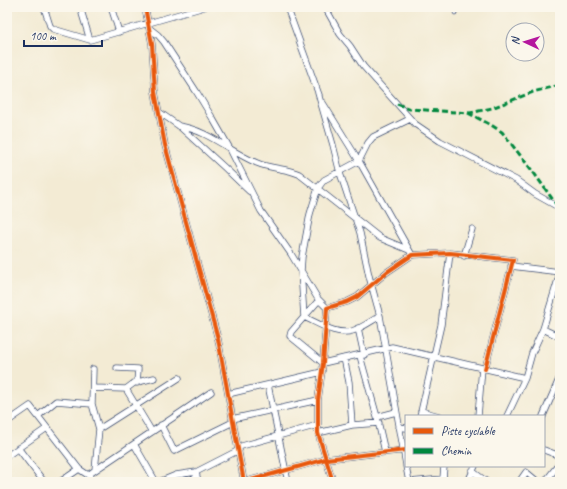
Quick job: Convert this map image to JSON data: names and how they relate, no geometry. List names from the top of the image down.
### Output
{
  "legend": ["Piste cyclable", "Chemin"],
  "scale_bar": "100 m",
  "north": "left"
}
